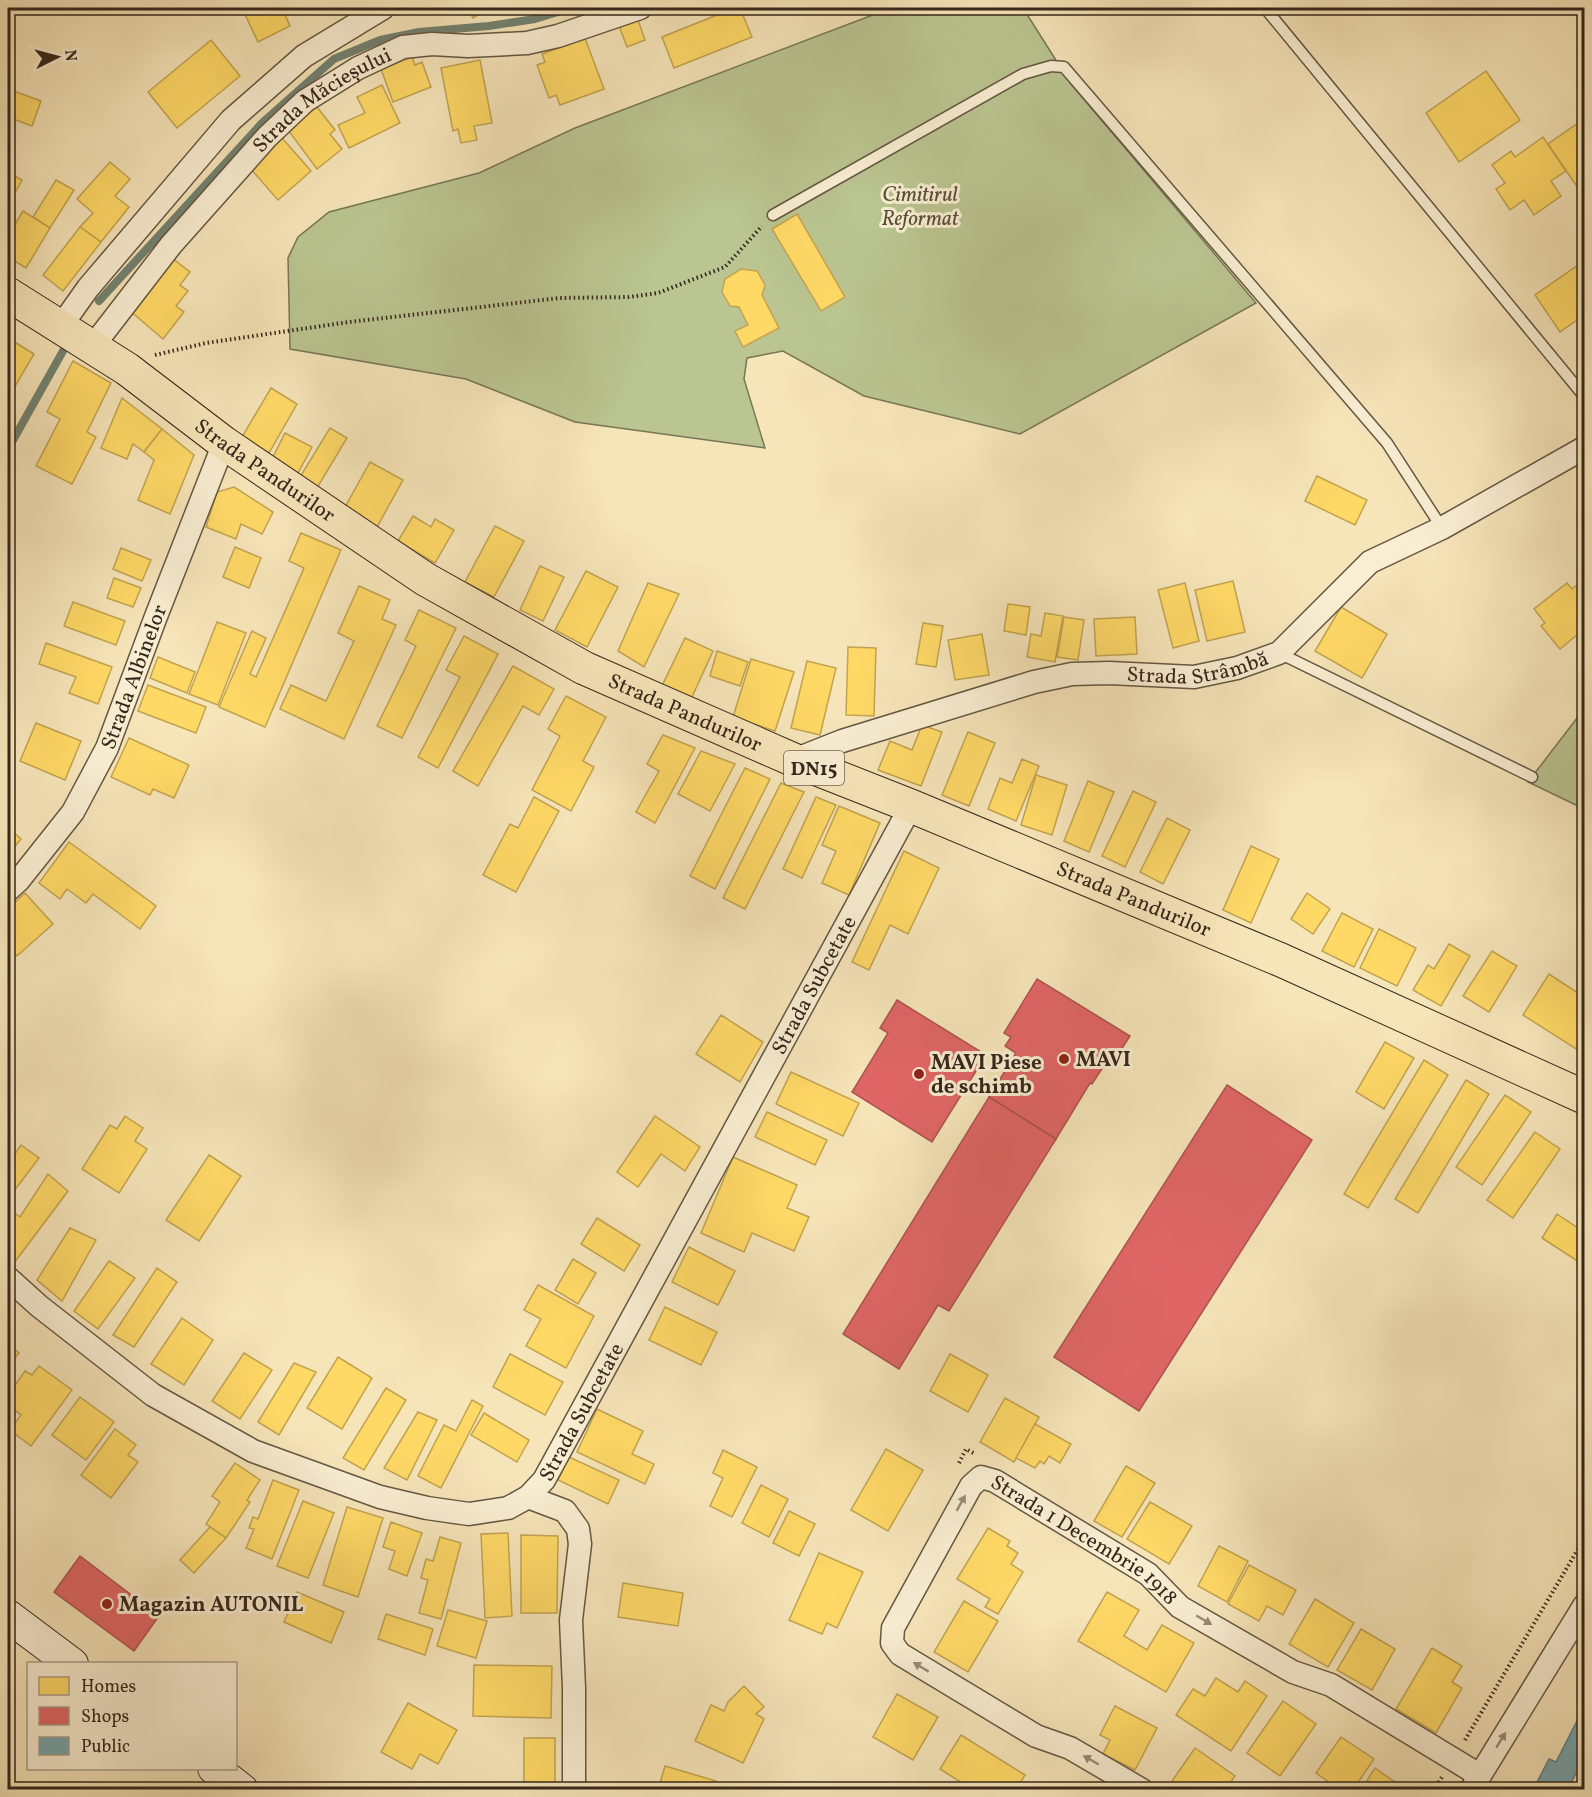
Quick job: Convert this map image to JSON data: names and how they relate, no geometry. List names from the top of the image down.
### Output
{
  "streets": {
    "highway": ["Strada Pandurilor", "DN15"],
    "street": [
      "Strada Măcieșului",
      "Strada Strâmbă",
      "Strada Albinelor",
      "Strada Subcetate",
      "Strada 1 Decembrie 1918"
    ]
  },
  "crossings": [
    ["Strada Măcieșului", "Strada Pandurilor"],
    ["Strada Pandurilor", "Strada Strâmbă"],
    ["Strada Pandurilor", "Strada Albinelor"],
    ["Strada Pandurilor", "Strada Subcetate"]
  ],
  "parks": ["Cimitirul Reformat"],
  "places": ["MAVI", "MAVI Piese de schimb", "Magazin AUTONIL"],
  "legend": ["Homes", "Shops", "Public"],
  "north": "right"
}
